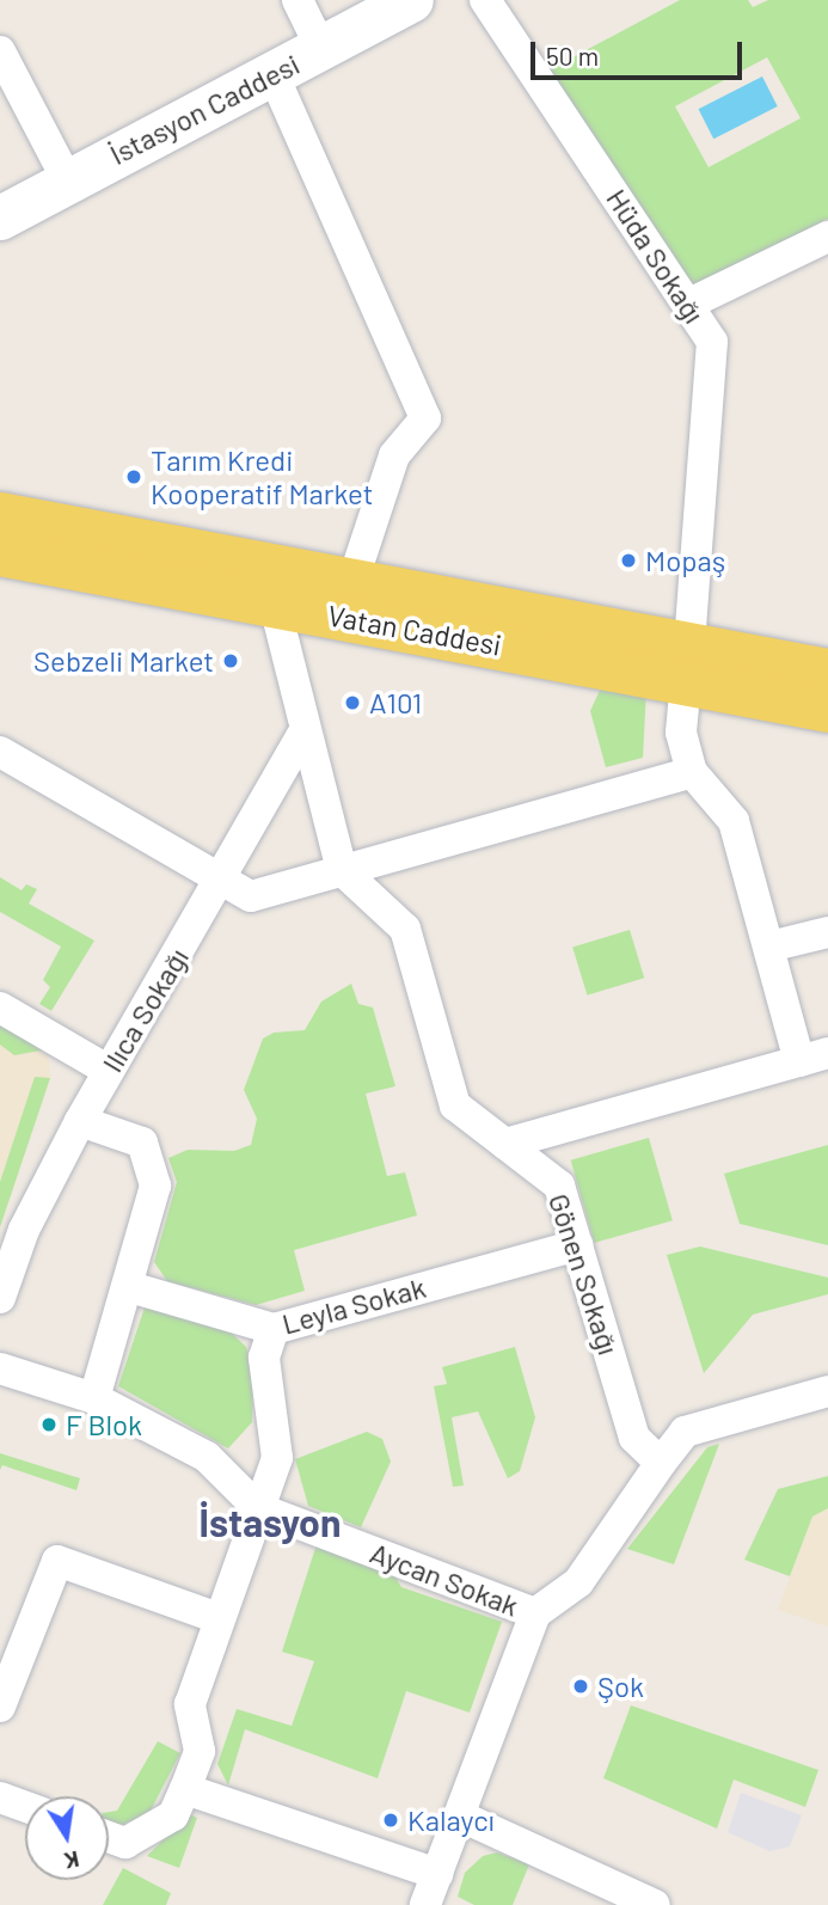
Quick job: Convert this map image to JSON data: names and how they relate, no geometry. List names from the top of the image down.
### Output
{
  "streets": {
    "main road": ["Vatan Caddesi"],
    "street": [
      "İstasyon Caddesi",
      "Hüda Sokağı",
      "Ilıca Sokağı",
      "Gönen Sokağı",
      "Leyla Sokak",
      "Aycan Sokak"
    ]
  },
  "crossings": [
    ["Hüda Sokağı", "Vatan Caddesi"],
    ["Gönen Sokağı", "Leyla Sokak"]
  ],
  "districts": ["İstasyon"],
  "places": [
    "Tarım Kredi Kooperatif Market",
    "Mopaş",
    "Sebzeli Market",
    "A101",
    "F Blok",
    "Şok",
    "Kalaycı"
  ],
  "scale_bar": "50 m",
  "north": "bottom"
}
